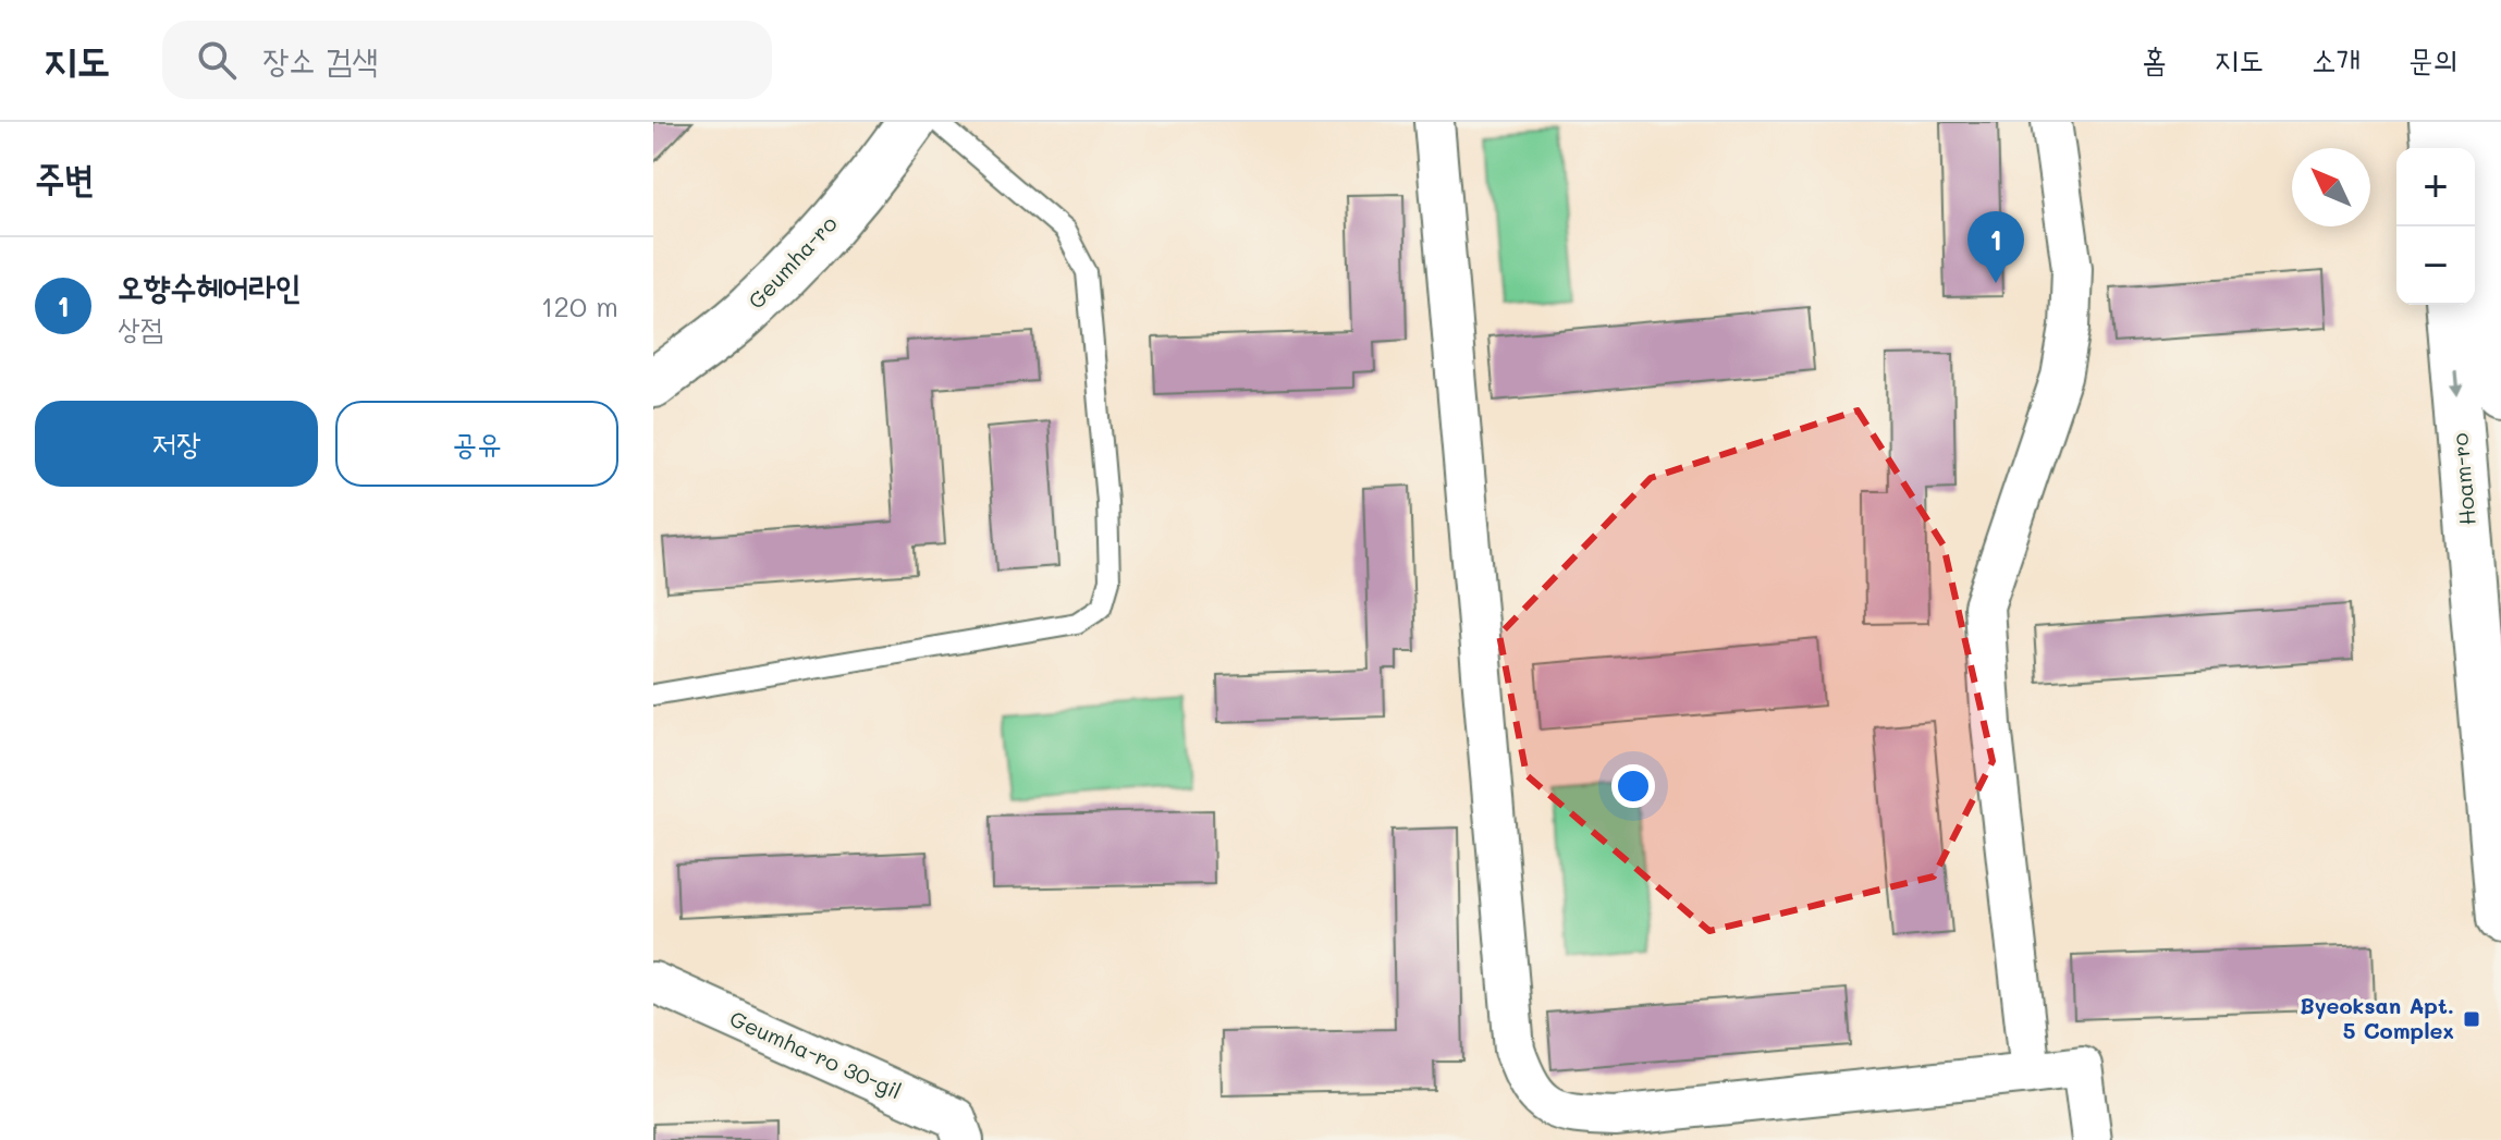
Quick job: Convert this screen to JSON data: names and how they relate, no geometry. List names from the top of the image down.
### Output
{
  "streets": {
    "main road": ["Geumha-ro", "Hoam-ro"],
    "street": ["Geumha-ro 30-gil"]
  },
  "one_way": ["Hoam-ro"],
  "places": {
    "transit": ["Byeoksan Apt. 5 Complex"]
  },
  "north": "top left",
  "page": {
    "header": "지도",
    "search": "장소 검색",
    "nav": [
      "홈",
      "지도",
      "소개",
      "문의"
    ],
    "heading": "주변",
    "map_buttons": ["+", "−"],
    "pins": "1",
    "list": [
      {
        "mark": "1",
        "name": "오향수헤어라인",
        "note": "상점",
        "value": "120 m"
      }
    ],
    "buttons": ["저장", "공유"]
  }
}
